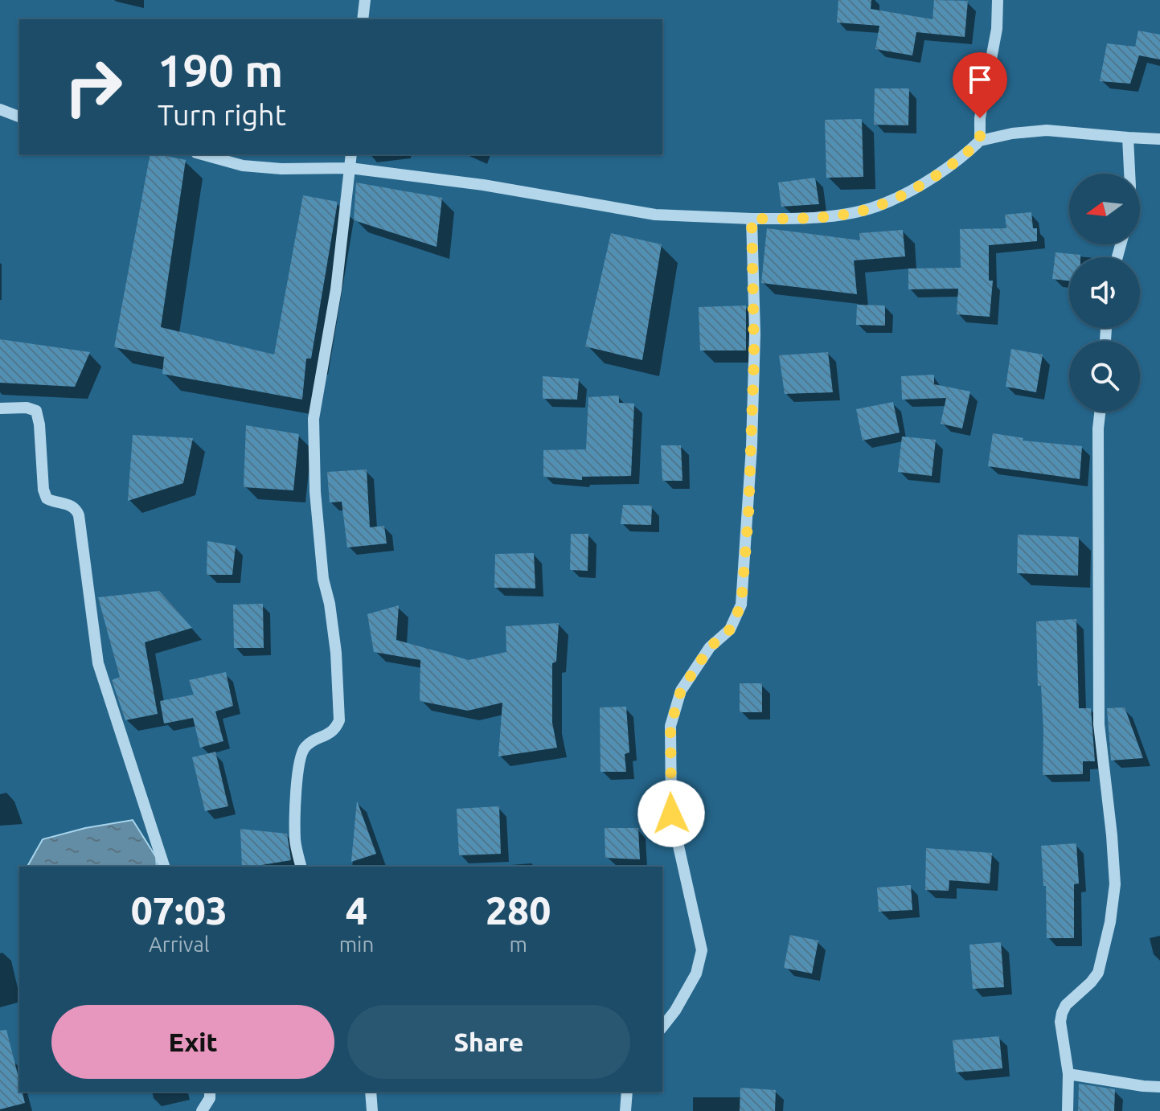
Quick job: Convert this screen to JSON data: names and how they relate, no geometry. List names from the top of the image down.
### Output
{
  "north": "left",
  "page": {
    "turn": ["190 m", "Turn right"],
    "eta": [
      "07:03",
      "Arrival",
      "4",
      "min",
      "280",
      "m"
    ],
    "buttons": ["Exit", "Share"]
  }
}
